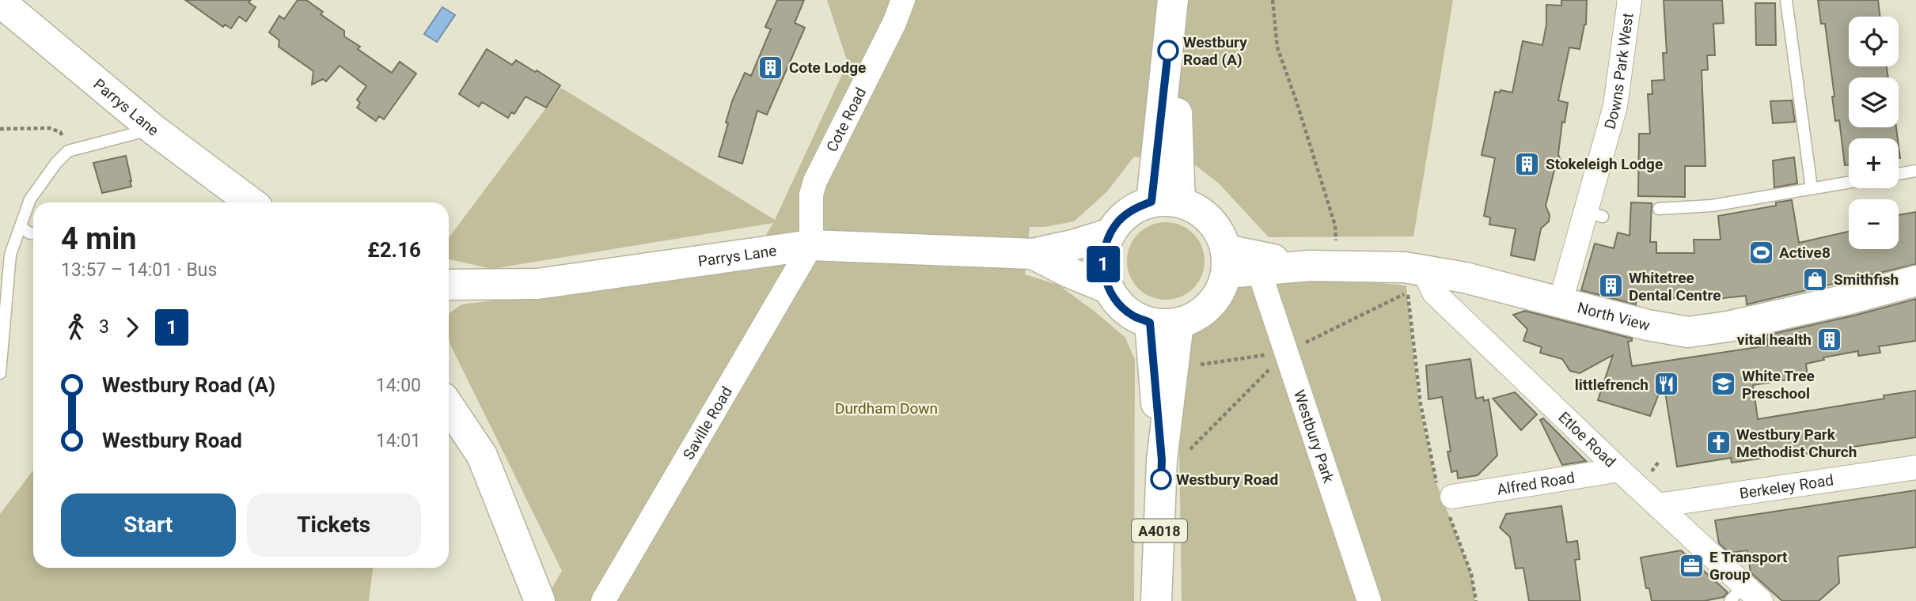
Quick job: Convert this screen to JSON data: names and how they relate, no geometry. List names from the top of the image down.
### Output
{
  "streets": {
    "main road": ["Parrys Lane", "North View", "A4018"],
    "street": [
      "Downs Park West",
      "Cote Road",
      "Saville Road",
      "Westbury Park",
      "Etloe Road",
      "Alfred Road",
      "Berkeley Road"
    ]
  },
  "crossings": [
    ["Downs Park West", "North View"],
    ["Parrys Lane", "Cote Road"],
    ["Parrys Lane", "North View"],
    ["Parrys Lane", "Saville Road"],
    ["Parrys Lane", "A4018"],
    ["Cote Road", "Saville Road"],
    ["North View", "Westbury Park"],
    ["North View", "Etloe Road"],
    ["North View", "A4018"],
    ["Etloe Road", "Alfred Road"],
    ["Etloe Road", "Berkeley Road"]
  ],
  "parks": ["Durdham Down"],
  "places": {
    "other": ["Westbury Road (A)", "Westbury Road"],
    "building": [
      "Cote Lodge",
      "Stokeleigh Lodge",
      "Whitetree Dental Centre",
      "vital health"
    ],
    "sports": ["Active8"],
    "shop": ["Smithfish"],
    "restaurant": ["littlefrench"],
    "school or university": ["White Tree Preschool"],
    "church": ["Westbury Park Methodist Church"],
    "office": ["E Transport Group"]
  },
  "lines": ["bus line 1"],
  "page": {
    "on_map": "1",
    "map_buttons": ["+", "−"],
    "heading": ["4 min", "13:57 – 14:01 · Bus", "£2.16"],
    "legs": ["3", "1"],
    "list": [
      {
        "name": "Westbury Road (A)",
        "value": "14:00"
      },
      {
        "name": "Westbury Road",
        "value": "14:01"
      }
    ],
    "buttons": ["Start", "Tickets"]
  }
}
